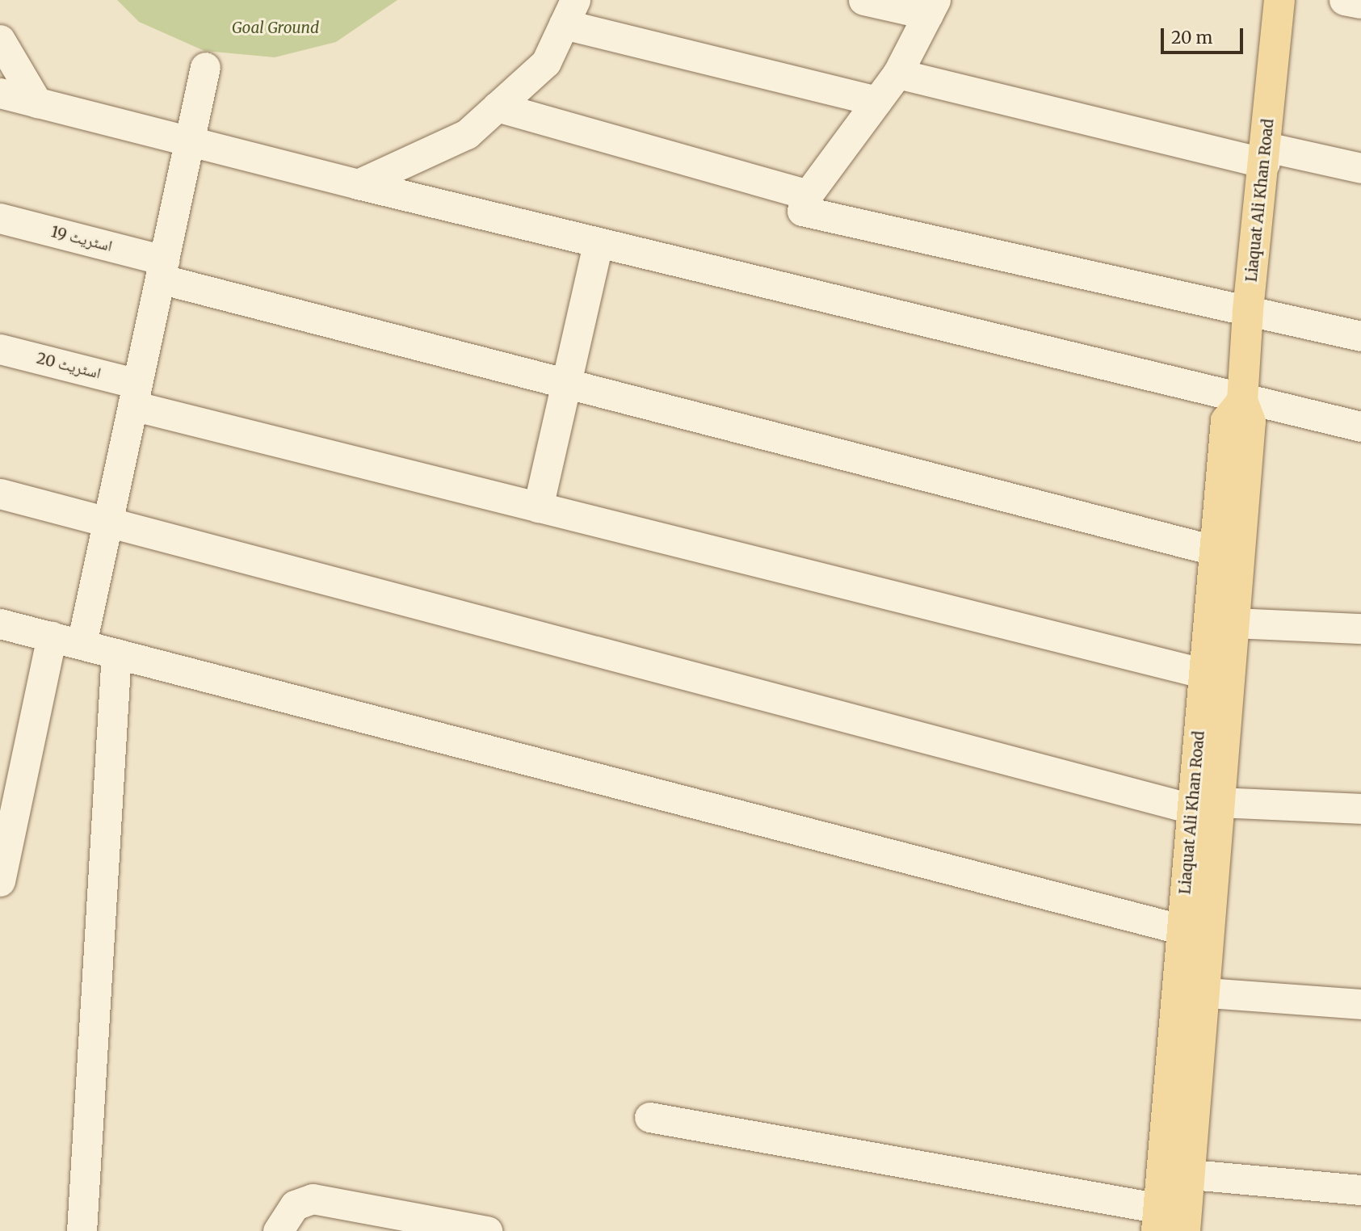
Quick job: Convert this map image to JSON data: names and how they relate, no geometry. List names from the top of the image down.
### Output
{
  "streets": {
    "main road": ["Liaquat Ali Khan Road"],
    "street": ["اسٹریٹ 19", "اسٹریٹ 20"]
  },
  "crossings": [
    ["Liaquat Ali Khan Road", "اسٹریٹ 19"],
    ["Liaquat Ali Khan Road", "اسٹریٹ 20"]
  ],
  "parks": ["Goal Ground"],
  "scale_bar": "20 m"
}
